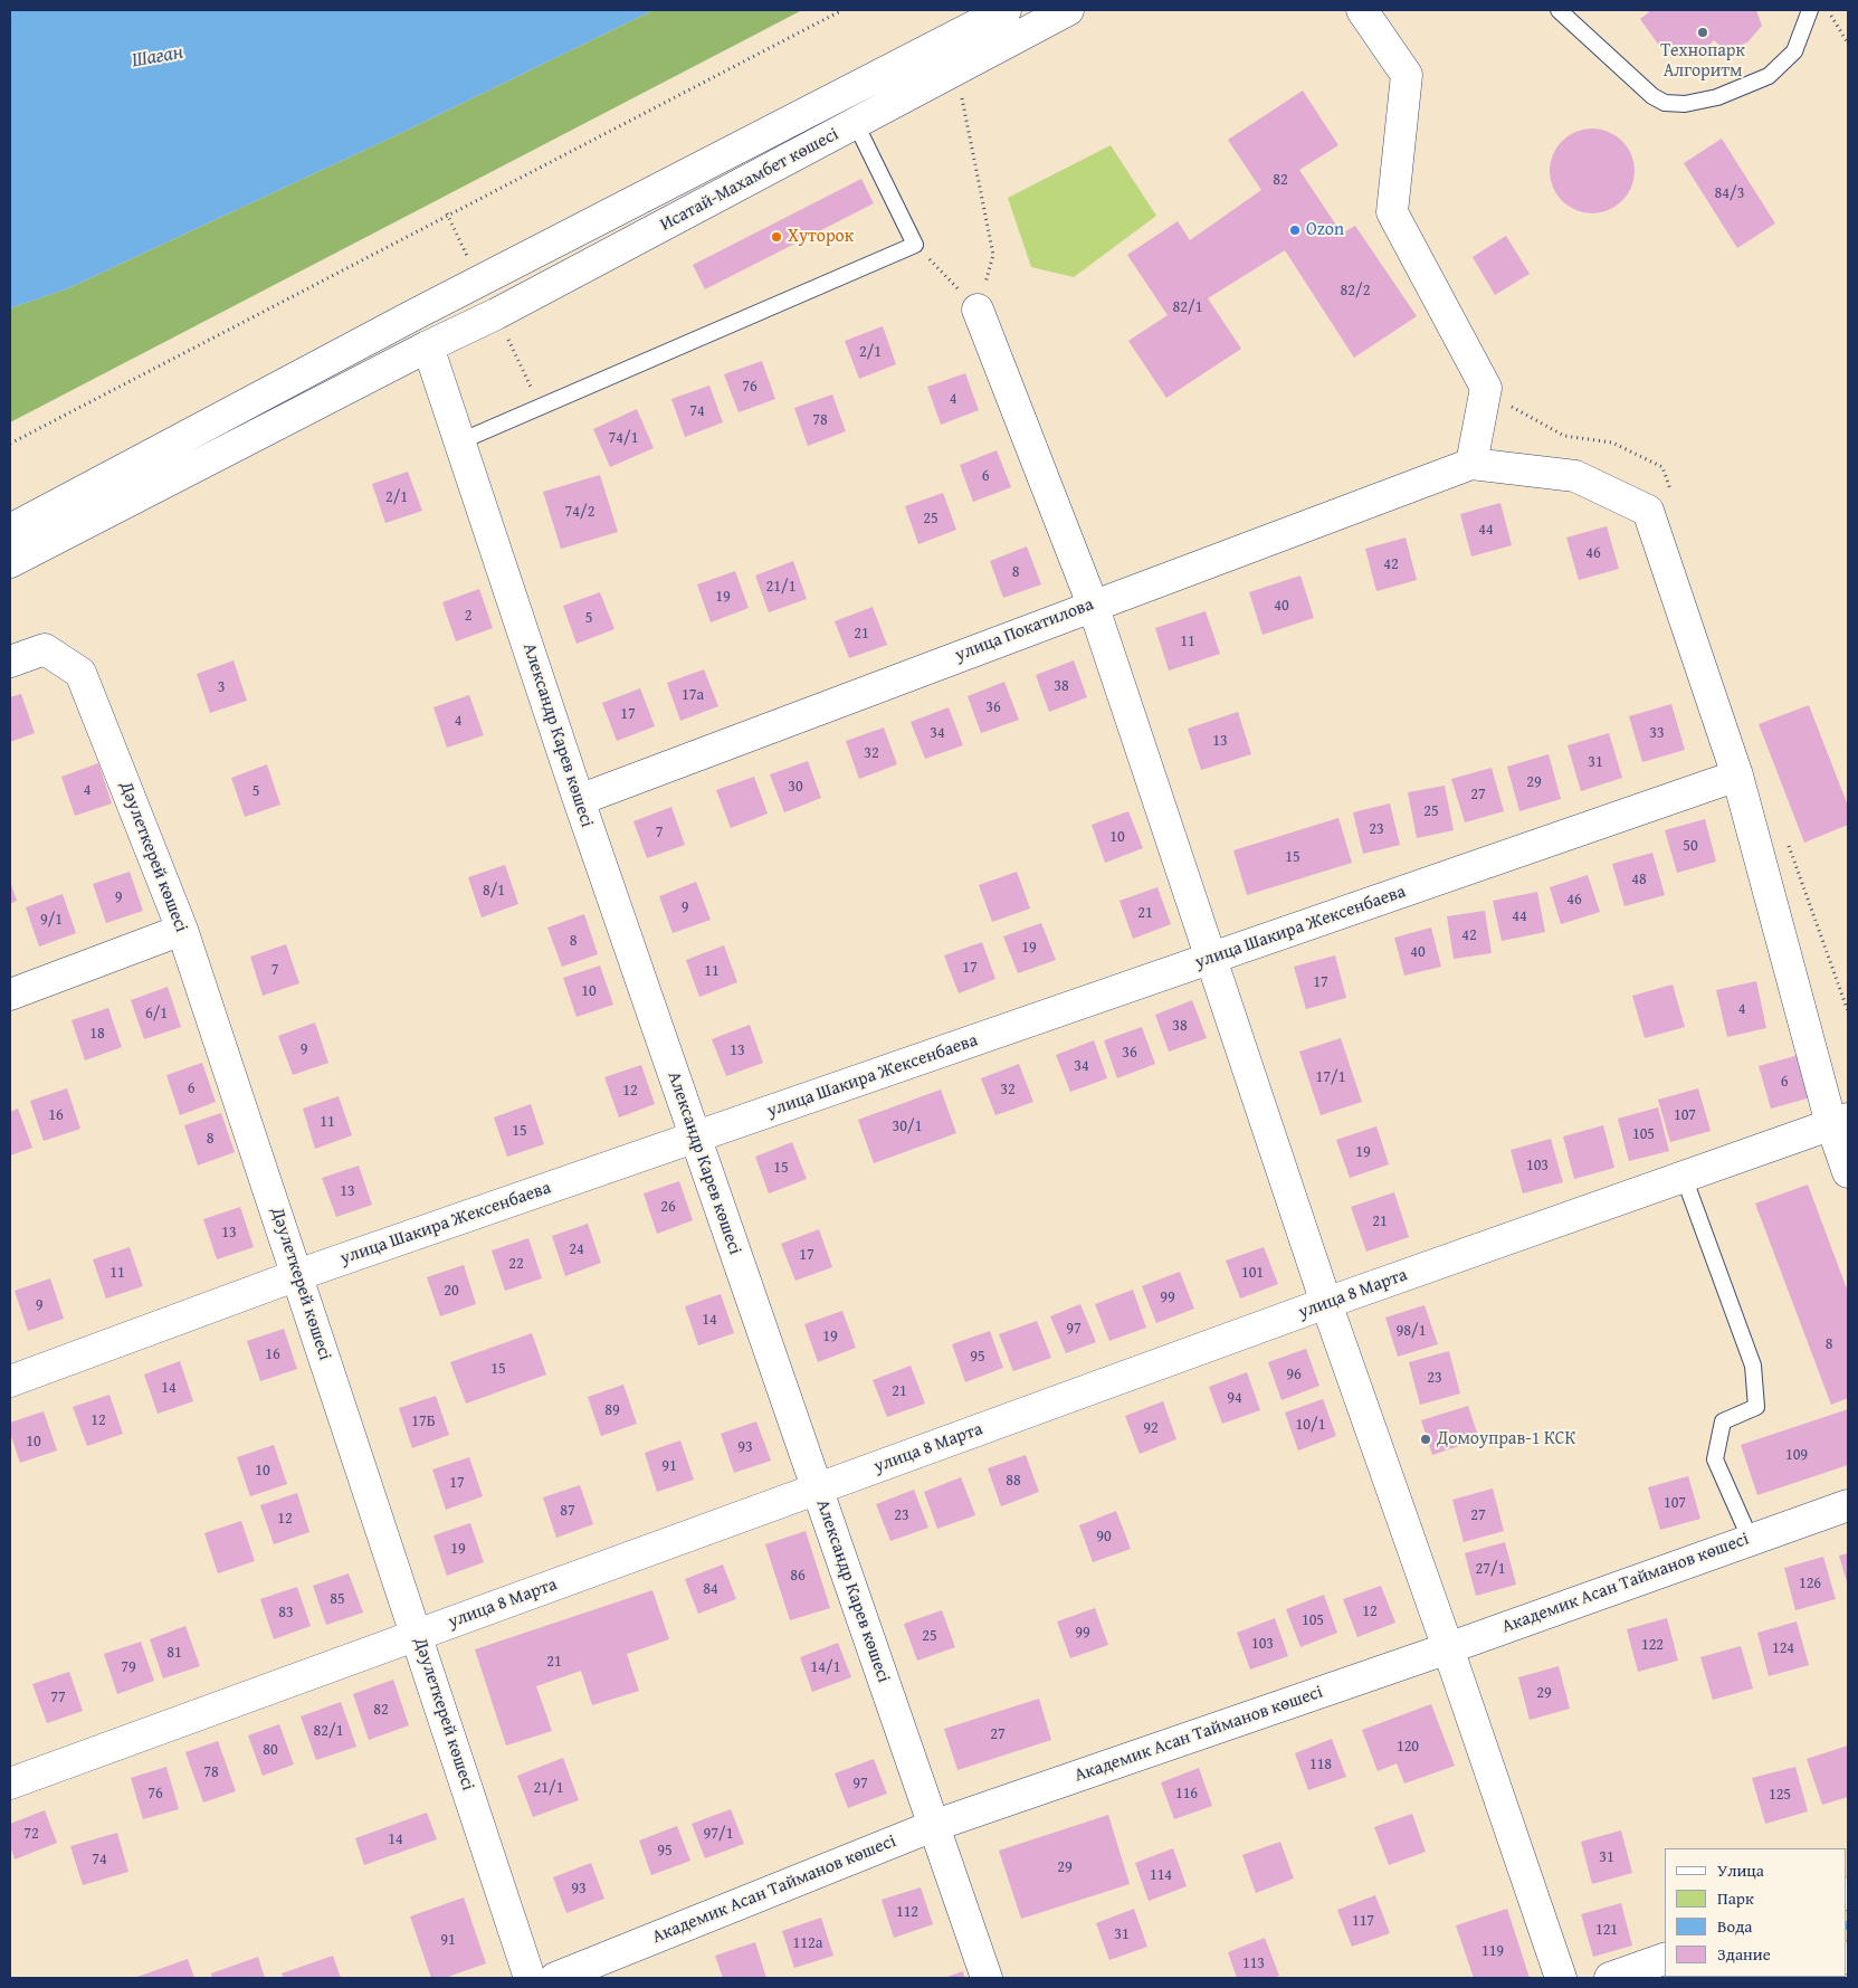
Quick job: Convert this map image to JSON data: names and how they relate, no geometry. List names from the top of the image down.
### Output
{
  "streets": {
    "street": [
      "Исатай-Махамбет көшесі",
      "улица Покатилова",
      "Александр Карев көшесі",
      "Дәулеткерей көшесі",
      "улица Шакира Жексенбаева",
      "улица 8 Марта",
      "Академик Асан Тайманов көшесі"
    ]
  },
  "crossings": [
    ["Исатай-Махамбет көшесі", "Александр Карев көшесі"],
    ["улица Покатилова", "Александр Карев көшесі"],
    ["Александр Карев көшесі", "улица Шакира Жексенбаева"],
    ["Александр Карев көшесі", "улица 8 Марта"],
    ["Александр Карев көшесі", "Академик Асан Тайманов көшесі"],
    ["Дәулеткерей көшесі", "улица Шакира Жексенбаева"],
    ["Дәулеткерей көшесі", "улица 8 Марта"]
  ],
  "water": ["Шаған"],
  "places": [
    "Технопарк Алгоритм",
    "Ozon",
    "Хуторок",
    "Домоуправ-1 КСК"
  ],
  "house_numbers": [
    "82",
    "84/3",
    "82/2",
    "82/1",
    "2/1",
    "76",
    "4",
    "74",
    "78",
    "74/1",
    "6",
    "2/1",
    "74/2",
    "25",
    "44",
    "46",
    "42",
    "8",
    "21/1",
    "19",
    "40",
    "2",
    "5",
    "21",
    "11",
    "38",
    "3",
    "17а",
    "36",
    "17",
    "4",
    "34",
    "33",
    "13",
    "32",
    "31",
    "29",
    "30",
    "4",
    "5",
    "27",
    "25",
    "23",
    "7",
    "10",
    "50",
    "15",
    "48",
    "8/1",
    "9",
    "46",
    "9",
    "21",
    "44",
    "9/1",
    "42",
    "8",
    "19",
    "40",
    "17",
    "7",
    "11",
    "17",
    "10",
    "4",
    "6/1",
    "38",
    "18",
    "9",
    "13",
    "36",
    "34",
    "17/1",
    "6",
    "6",
    "32",
    "12",
    "16",
    "107",
    "11",
    "30/1",
    "15",
    "105",
    "8",
    "19",
    "103",
    "15",
    "13",
    "26",
    "21",
    "13",
    "24",
    "17",
    "22",
    "11",
    "101",
    "20",
    "99",
    "9",
    "14",
    "97",
    "98/1",
    "19",
    "8",
    "16",
    "95",
    "15",
    "96",
    "23",
    "14",
    "21",
    "94",
    "89",
    "12",
    "17Б",
    "10/1",
    "92",
    "10",
    "93",
    "109",
    "91",
    "10",
    "88",
    "17",
    "107",
    "87",
    "23",
    "27",
    "12",
    "90",
    "19",
    "27/1",
    "86",
    "126",
    "84",
    "85",
    "12",
    "83",
    "105",
    "99",
    "25",
    "103",
    "122",
    "124",
    "81",
    "21",
    "79",
    "14/1",
    "29",
    "77",
    "82",
    "82/1",
    "27",
    "120",
    "80",
    "118",
    "78",
    "97",
    "21/1",
    "76",
    "116",
    "125",
    "72",
    "97/1",
    "14",
    "95",
    "31",
    "74",
    "29",
    "114",
    "93",
    "112",
    "117",
    "121",
    "31",
    "91",
    "112а",
    "119",
    "113"
  ],
  "legend": [
    "Улица",
    "Парк",
    "Вода",
    "Здание"
  ]
}
